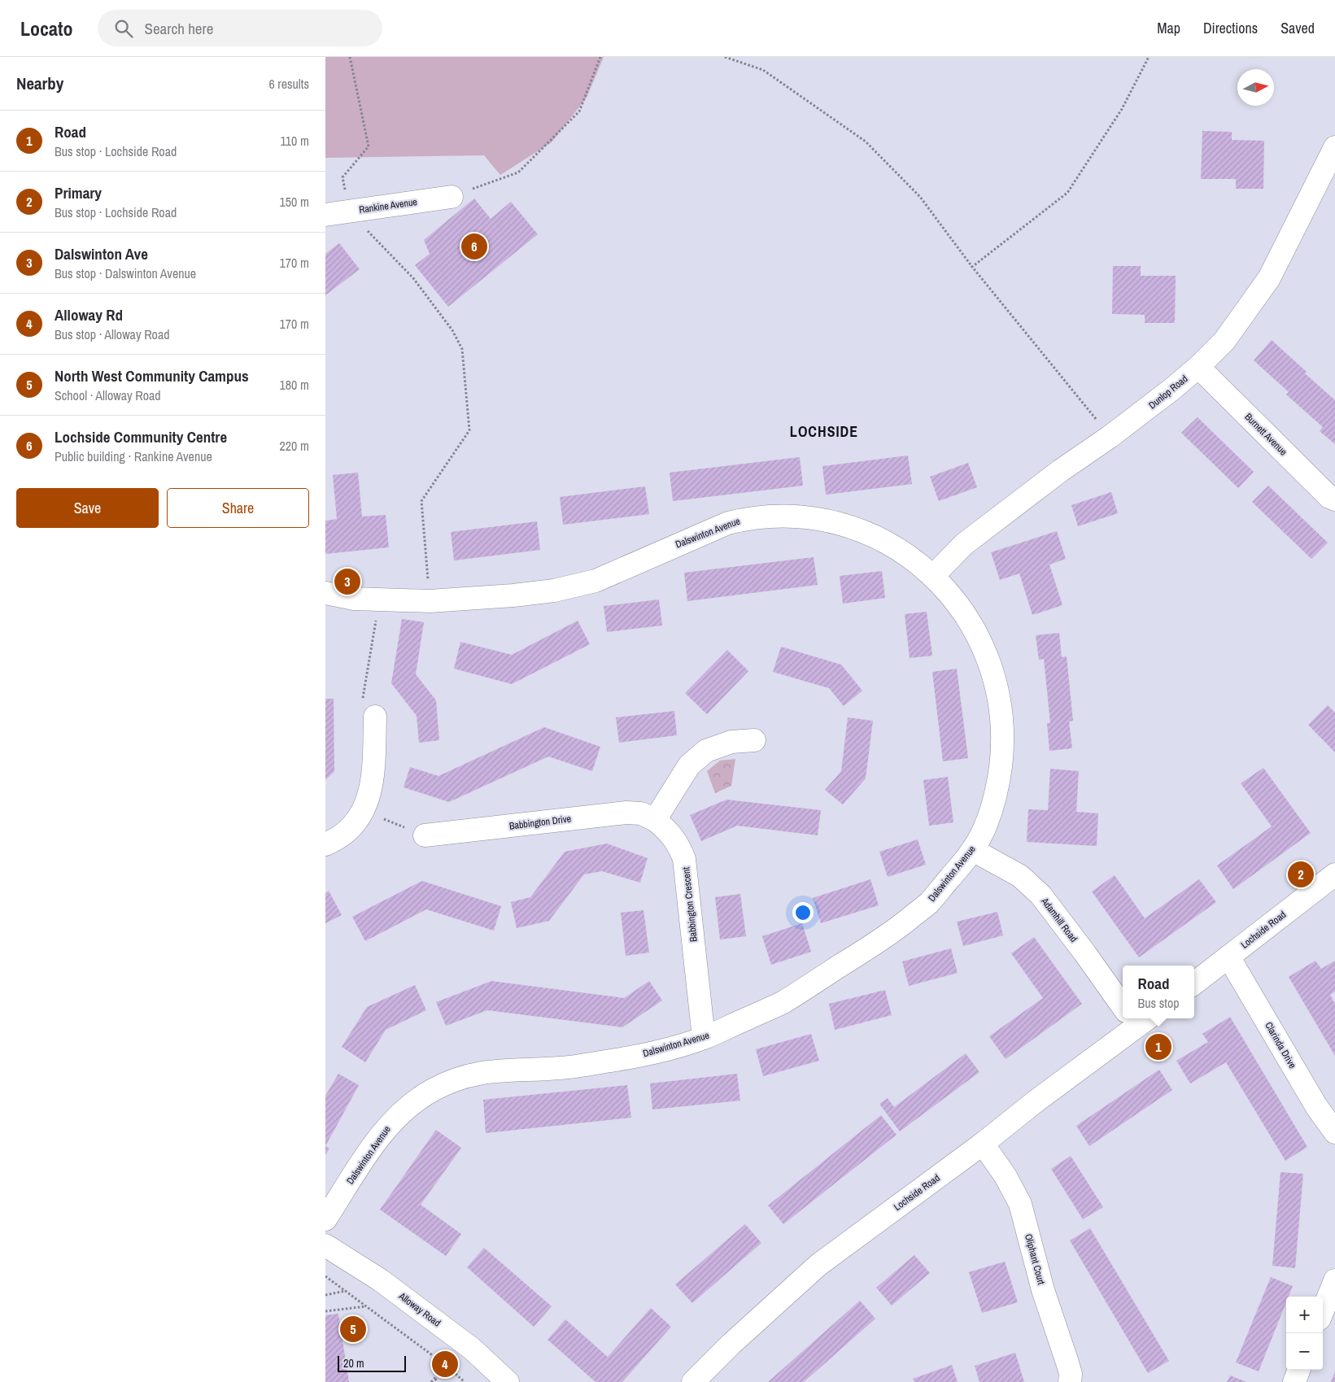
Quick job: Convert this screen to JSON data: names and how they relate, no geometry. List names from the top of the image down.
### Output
{
  "streets": {
    "street": [
      "Rankine Avenue",
      "Dunlop Road",
      "Burnett Avenue",
      "Dalswinton Avenue",
      "Babbington Drive",
      "Babbington Crescent",
      "Adamhill Road",
      "Lochside Road",
      "Clarinda Drive",
      "Oliphant Court",
      "Alloway Road"
    ]
  },
  "crossings": [
    ["Dunlop Road", "Burnett Avenue"],
    ["Dunlop Road", "Dalswinton Avenue"],
    ["Dalswinton Avenue", "Babbington Crescent"],
    ["Dalswinton Avenue", "Adamhill Road"],
    ["Babbington Drive", "Babbington Crescent"],
    ["Lochside Road", "Clarinda Drive"],
    ["Lochside Road", "Oliphant Court"]
  ],
  "districts": ["LOCHSIDE"],
  "scale_bar": "20 m",
  "north": "right",
  "page": {
    "header": "Locato",
    "search": "Search here",
    "nav": ["Map", "Directions", "Saved"],
    "heading": ["Nearby", "6 results"],
    "list": [
      {
        "mark": "1",
        "name": "Road",
        "note": "Bus stop · Lochside Road",
        "value": "110 m"
      },
      {
        "mark": "2",
        "name": "Primary",
        "note": "Bus stop · Lochside Road",
        "value": "150 m"
      },
      {
        "mark": "3",
        "name": "Dalswinton Ave",
        "note": "Bus stop · Dalswinton Avenue",
        "value": "170 m"
      },
      {
        "mark": "4",
        "name": "Alloway Rd",
        "note": "Bus stop · Alloway Road",
        "value": "170 m"
      },
      {
        "mark": "5",
        "name": "North West Community Campus",
        "note": "School · Alloway Road",
        "value": "180 m"
      },
      {
        "mark": "6",
        "name": "Lochside Community Centre",
        "note": "Public building · Rankine Avenue",
        "value": "220 m"
      }
    ],
    "pins": [
      "6",
      "3",
      "2",
      "1",
      "5",
      "4"
    ],
    "buttons": ["Save", "Share"],
    "popup": ["Road", "Bus stop"],
    "map_buttons": ["+", "−"],
    "scale": "20 m"
  }
}
